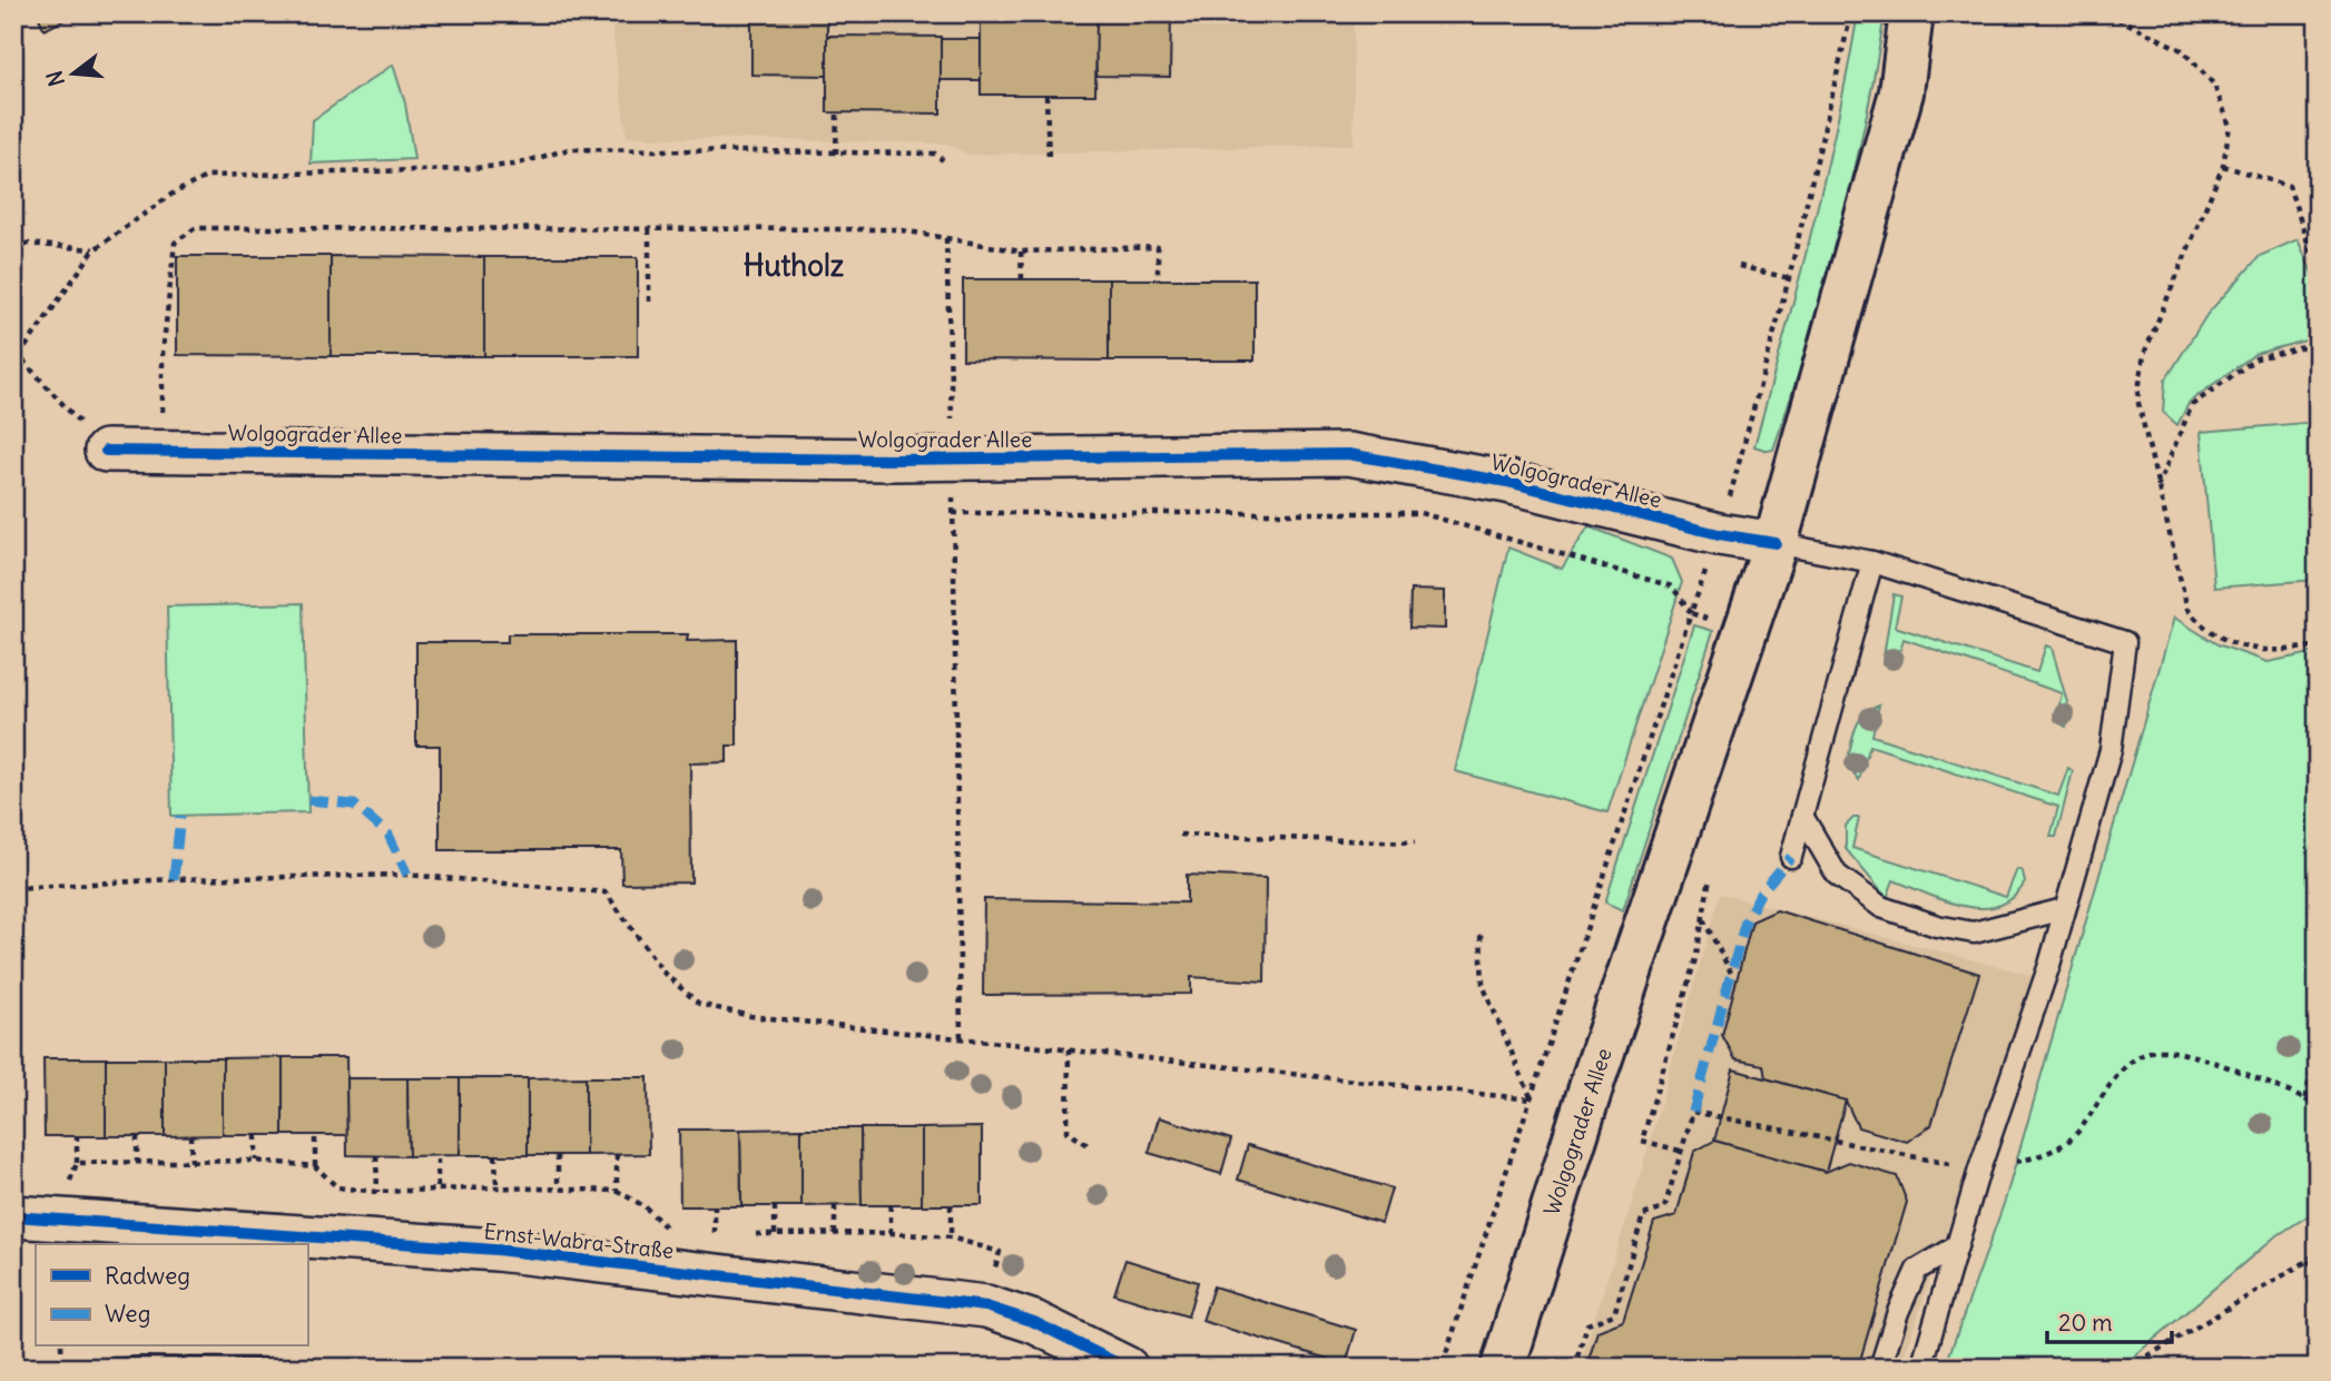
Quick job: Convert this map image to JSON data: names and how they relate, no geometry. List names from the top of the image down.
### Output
{
  "streets": {
    "main road": ["Wolgograder Allee"],
    "street": ["Ernst-Wabra-Straße"]
  },
  "districts": ["Hutholz"],
  "legend": ["Radweg", "Weg"],
  "scale_bar": "20 m",
  "north": "left"
}
